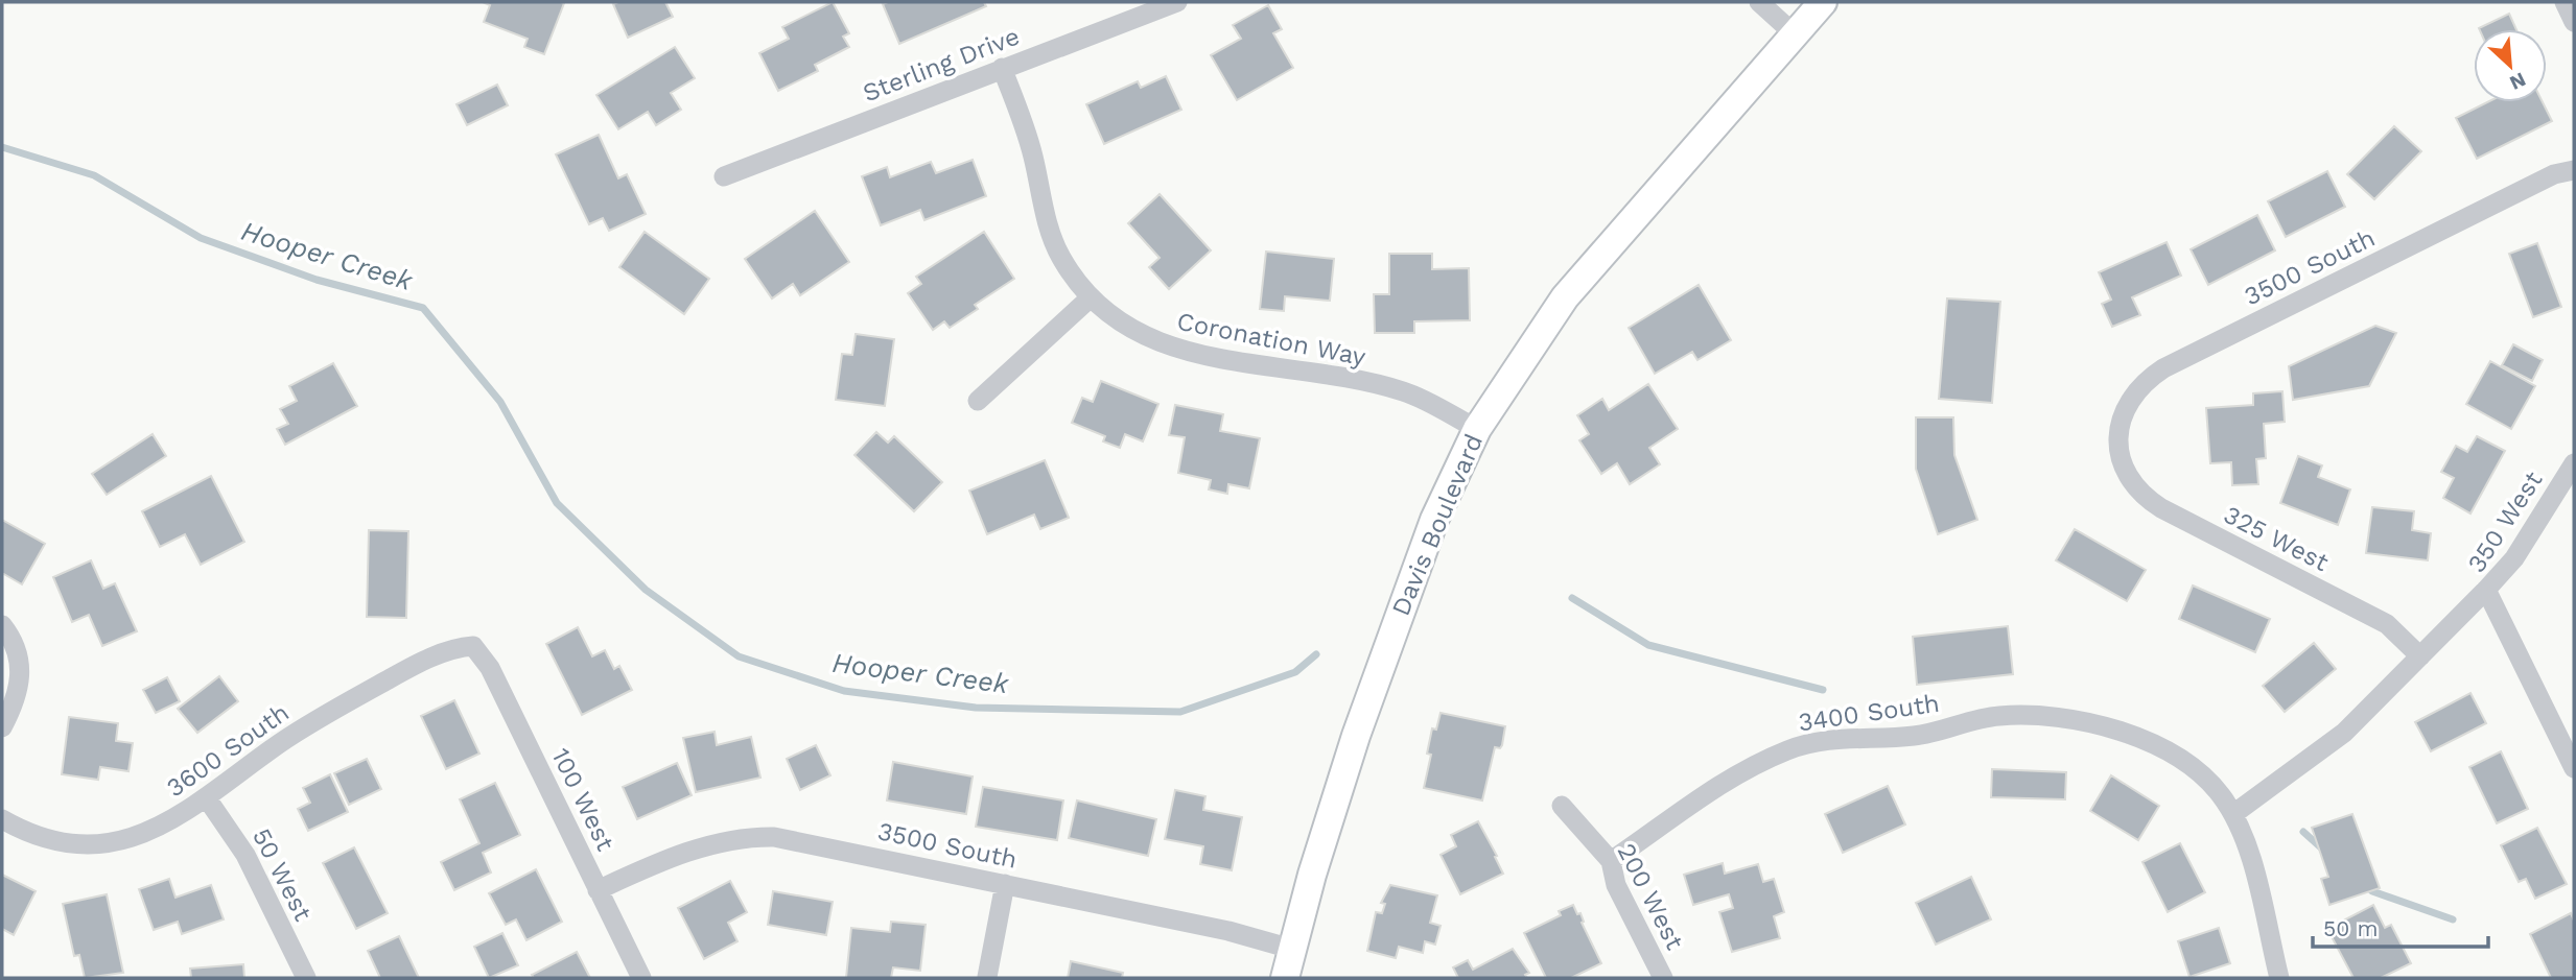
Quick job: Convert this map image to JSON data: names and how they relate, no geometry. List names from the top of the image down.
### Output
{
  "streets": {
    "street": [
      "Sterling Drive",
      "3500 South",
      "Coronation Way",
      "350 West",
      "Davis Boulevard",
      "325 West",
      "3400 South",
      "3600 South",
      "100 West",
      "50 West",
      "200 West"
    ]
  },
  "crossings": [
    ["Sterling Drive", "Coronation Way"],
    ["3500 South", "Davis Boulevard"],
    ["3500 South", "325 West"],
    ["3500 South", "100 West"],
    ["Coronation Way", "Davis Boulevard"],
    ["3400 South", "200 West"],
    ["3600 South", "100 West"],
    ["3600 South", "50 West"]
  ],
  "water": ["Hooper Creek"],
  "scale_bar": "50 m",
  "north": "bottom right"
}
